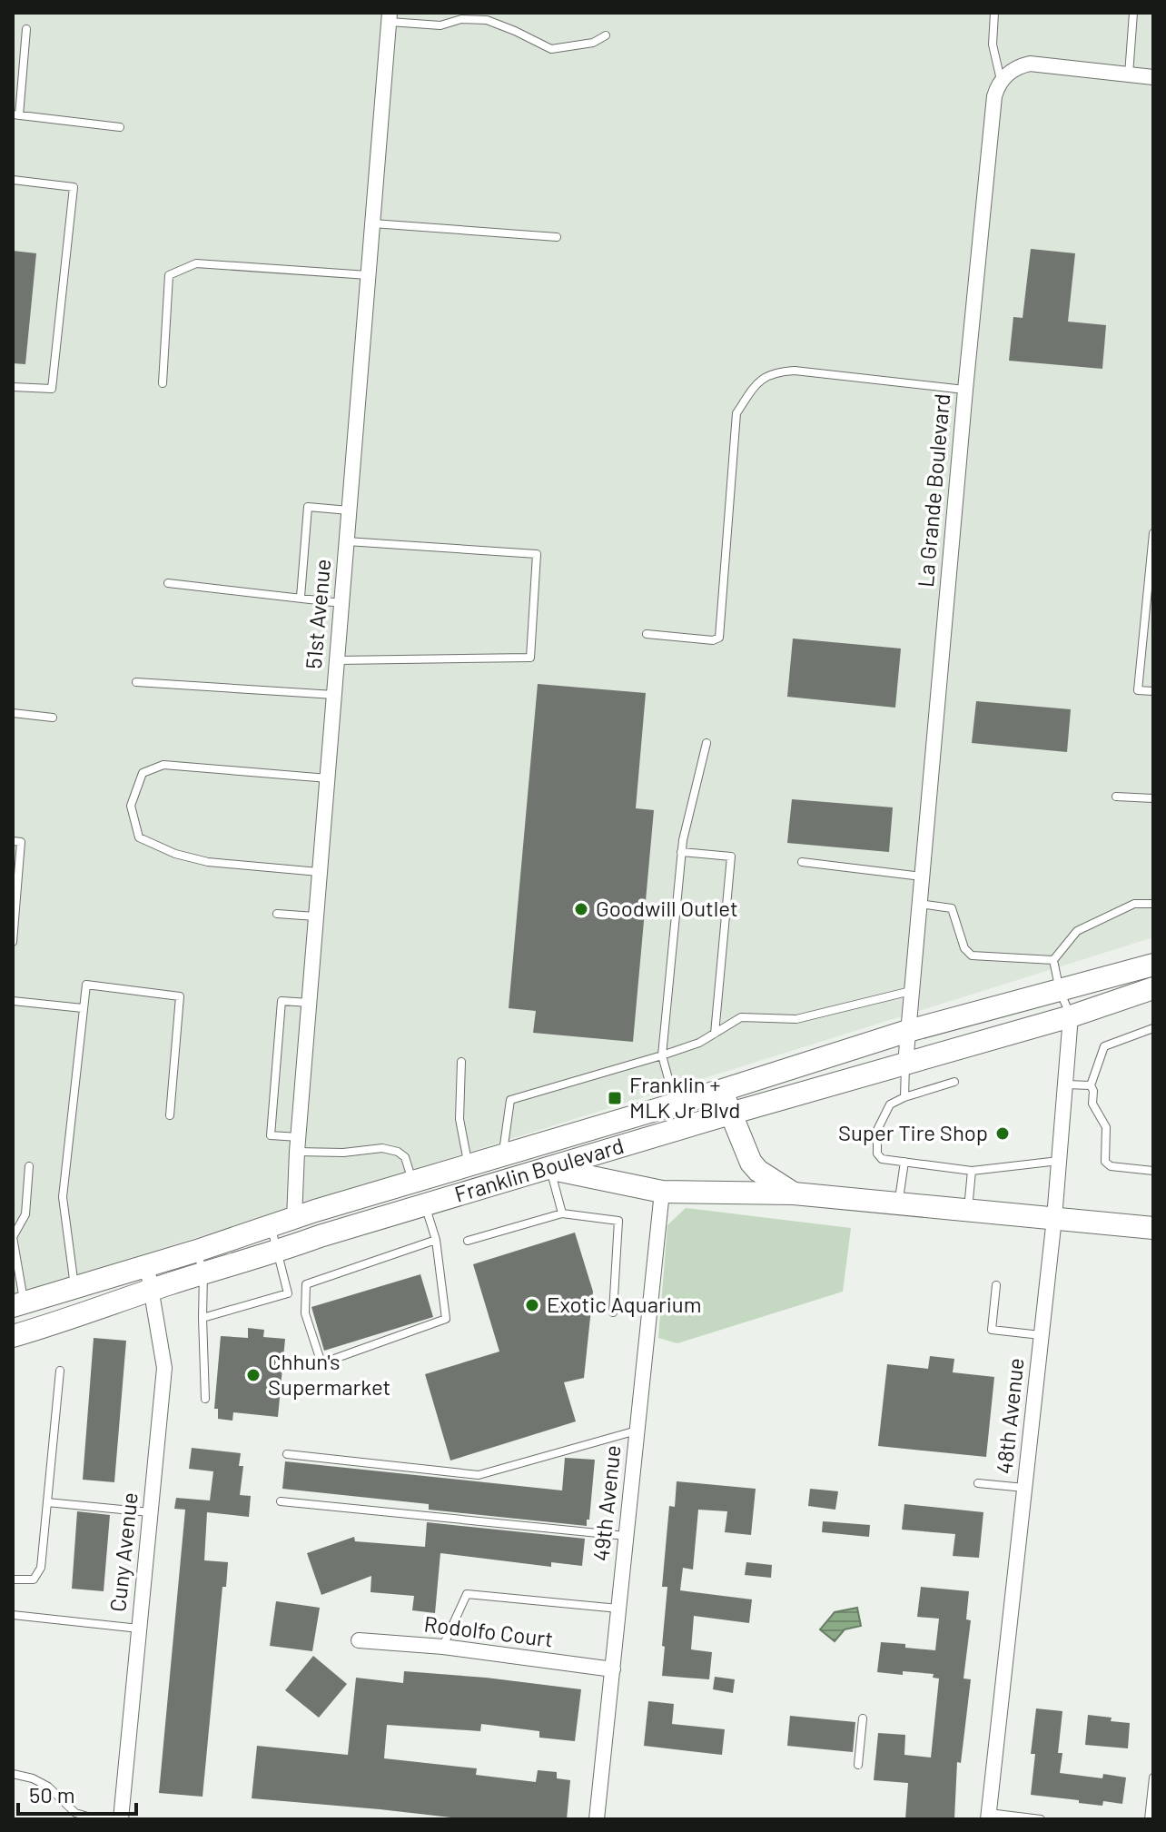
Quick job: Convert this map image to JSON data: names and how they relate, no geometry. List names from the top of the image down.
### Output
{
  "streets": {
    "main road": ["Franklin Boulevard"],
    "street": [
      "La Grande Boulevard",
      "51st Avenue",
      "48th Avenue",
      "49th Avenue",
      "Cuny Avenue",
      "Rodolfo Court"
    ]
  },
  "crossings": [
    ["La Grande Boulevard", "Franklin Boulevard"],
    ["51st Avenue", "Franklin Boulevard"],
    ["Franklin Boulevard", "48th Avenue"],
    ["Franklin Boulevard", "Cuny Avenue"],
    ["49th Avenue", "Rodolfo Court"]
  ],
  "places": {
    "other": [
      "Goodwill Outlet",
      "Super Tire Shop",
      "Exotic Aquarium",
      "Chhun's Supermarket"
    ],
    "transit": ["Franklin + MLK Jr Blvd"]
  },
  "scale_bar": "50 m"
}
